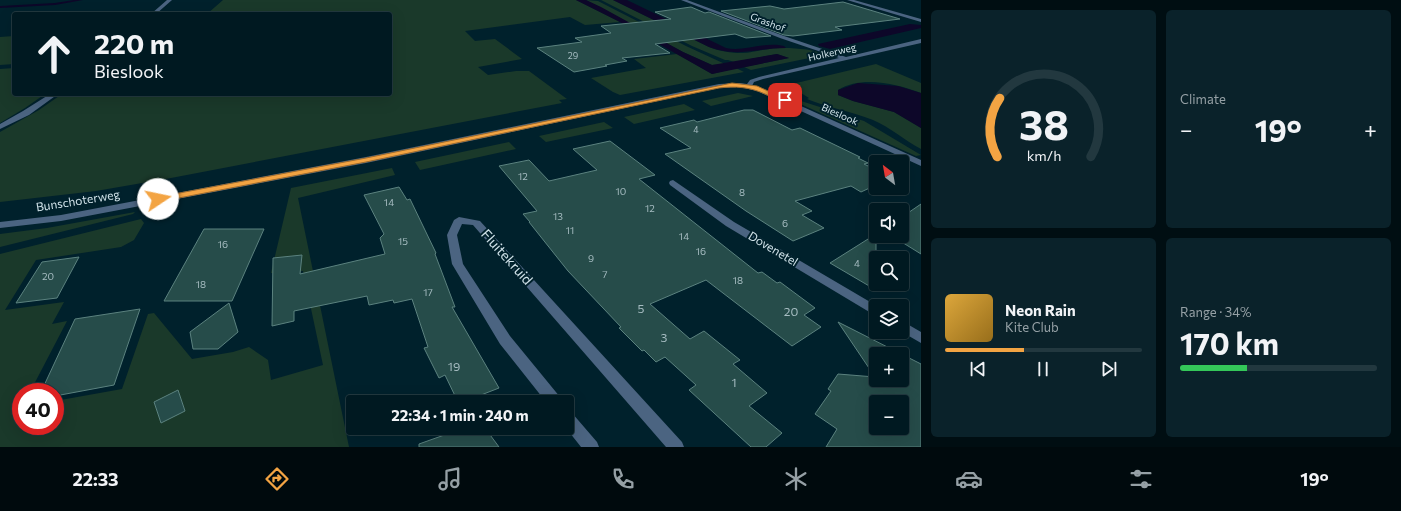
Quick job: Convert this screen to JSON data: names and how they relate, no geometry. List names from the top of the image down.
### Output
{
  "streets": {
    "street": [
      "Grashof",
      "Holkerweg",
      "Bieslook",
      "Bunschoterweg",
      "Dovenetel",
      "Fluitekruid"
    ]
  },
  "crossings": [
    ["Grashof", "Holkerweg"],
    ["Holkerweg", "Bieslook"],
    ["Holkerweg", "Bunschoterweg"],
    ["Bieslook", "Bunschoterweg"]
  ],
  "house_numbers": [
    "29",
    "4",
    "12",
    "10",
    "8",
    "14",
    "12",
    "13",
    "6",
    "11",
    "14",
    "15",
    "16",
    "16",
    "9",
    "4",
    "7",
    "20",
    "18",
    "18",
    "17",
    "5",
    "20",
    "3",
    "19",
    "1"
  ],
  "north": "top left",
  "page": {
    "tile": [
      "Climate",
      ["Range · 34%", "170 km"]
    ],
    "turn": ["220 m", "Bieslook"],
    "heat": ["−", "19°", "+"],
    "map_buttons": ["+", "−"],
    "song": ["Neon Rain", "Kite Club"],
    "limit": "40",
    "trip": "22:34 · 1 min · 240 m",
    "tabs": ["22:33", "19°"],
    "gauge": ["38", "km/h"]
  }
}
